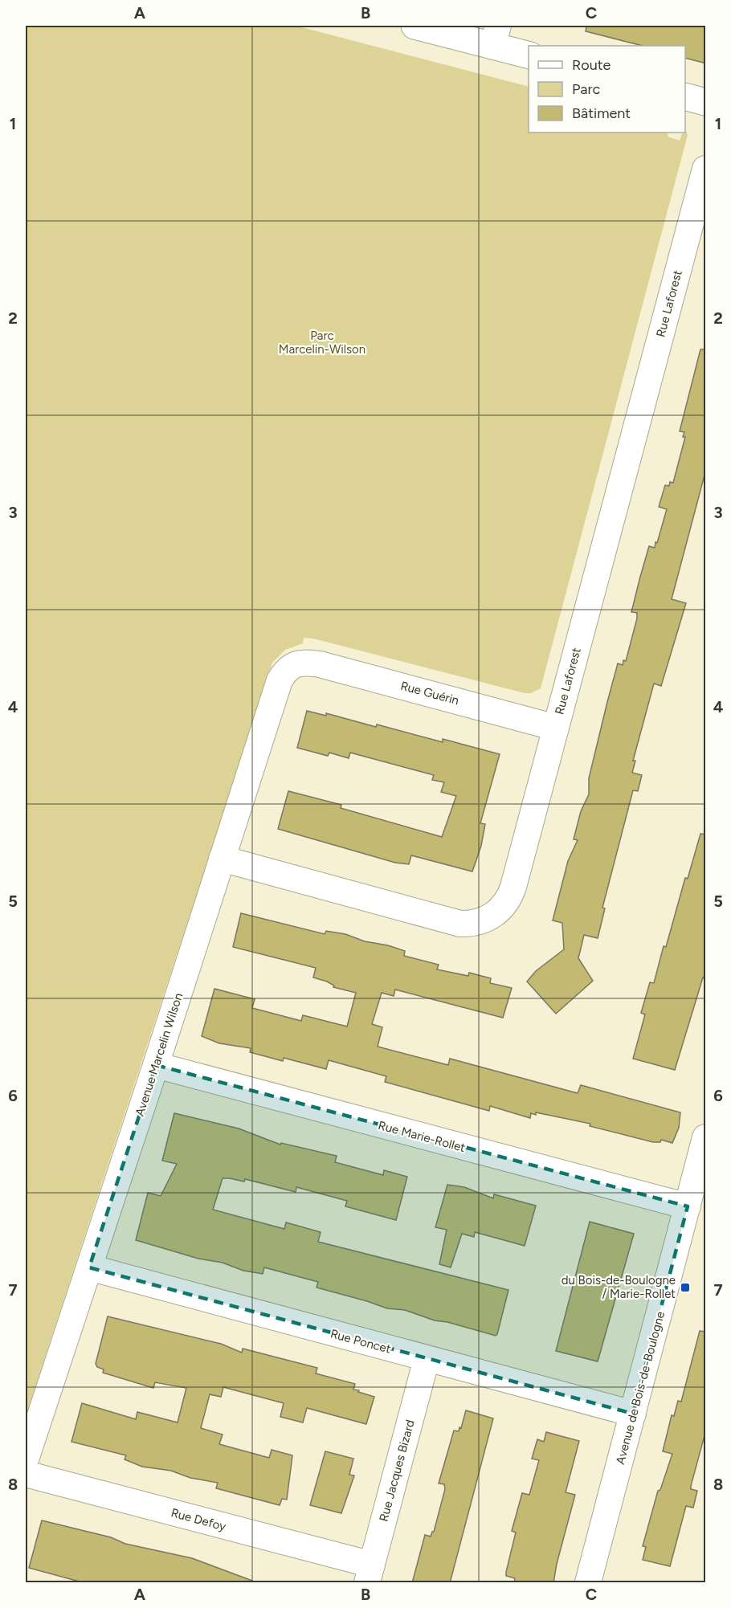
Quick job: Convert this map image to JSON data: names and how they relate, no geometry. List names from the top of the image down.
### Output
{
  "streets": {
    "street": [
      "Rue Laforest",
      "Rue Guérin",
      "Avenue Marcelin Wilson",
      "Rue Marie-Rollet",
      "Rue Poncet",
      "Avenue de Bois-de-Boulogne",
      "Rue Jacques Bizard",
      "Rue Defoy"
    ]
  },
  "crossings": [
    ["Rue Laforest", "Rue Guérin"],
    ["Rue Laforest", "Avenue Marcelin Wilson"],
    ["Rue Guérin", "Avenue Marcelin Wilson"],
    ["Avenue Marcelin Wilson", "Rue Marie-Rollet"],
    ["Avenue Marcelin Wilson", "Rue Poncet"],
    ["Rue Marie-Rollet", "Avenue de Bois-de-Boulogne"],
    ["Rue Poncet", "Avenue de Bois-de-Boulogne"],
    ["Rue Poncet", "Rue Jacques Bizard"],
    ["Rue Jacques Bizard", "Rue Defoy"]
  ],
  "parks": ["Parc Marcelin-Wilson"],
  "places": {
    "transit": ["du Bois-de-Boulogne / Marie-Rollet"]
  },
  "legend": ["Route", "Parc", "Bâtiment"],
  "grid": {
    "columns": ["A", "B", "C"],
    "rows": [
      "1",
      "2",
      "3",
      "4",
      "5",
      "6",
      "7",
      "8"
    ]
  }
}
